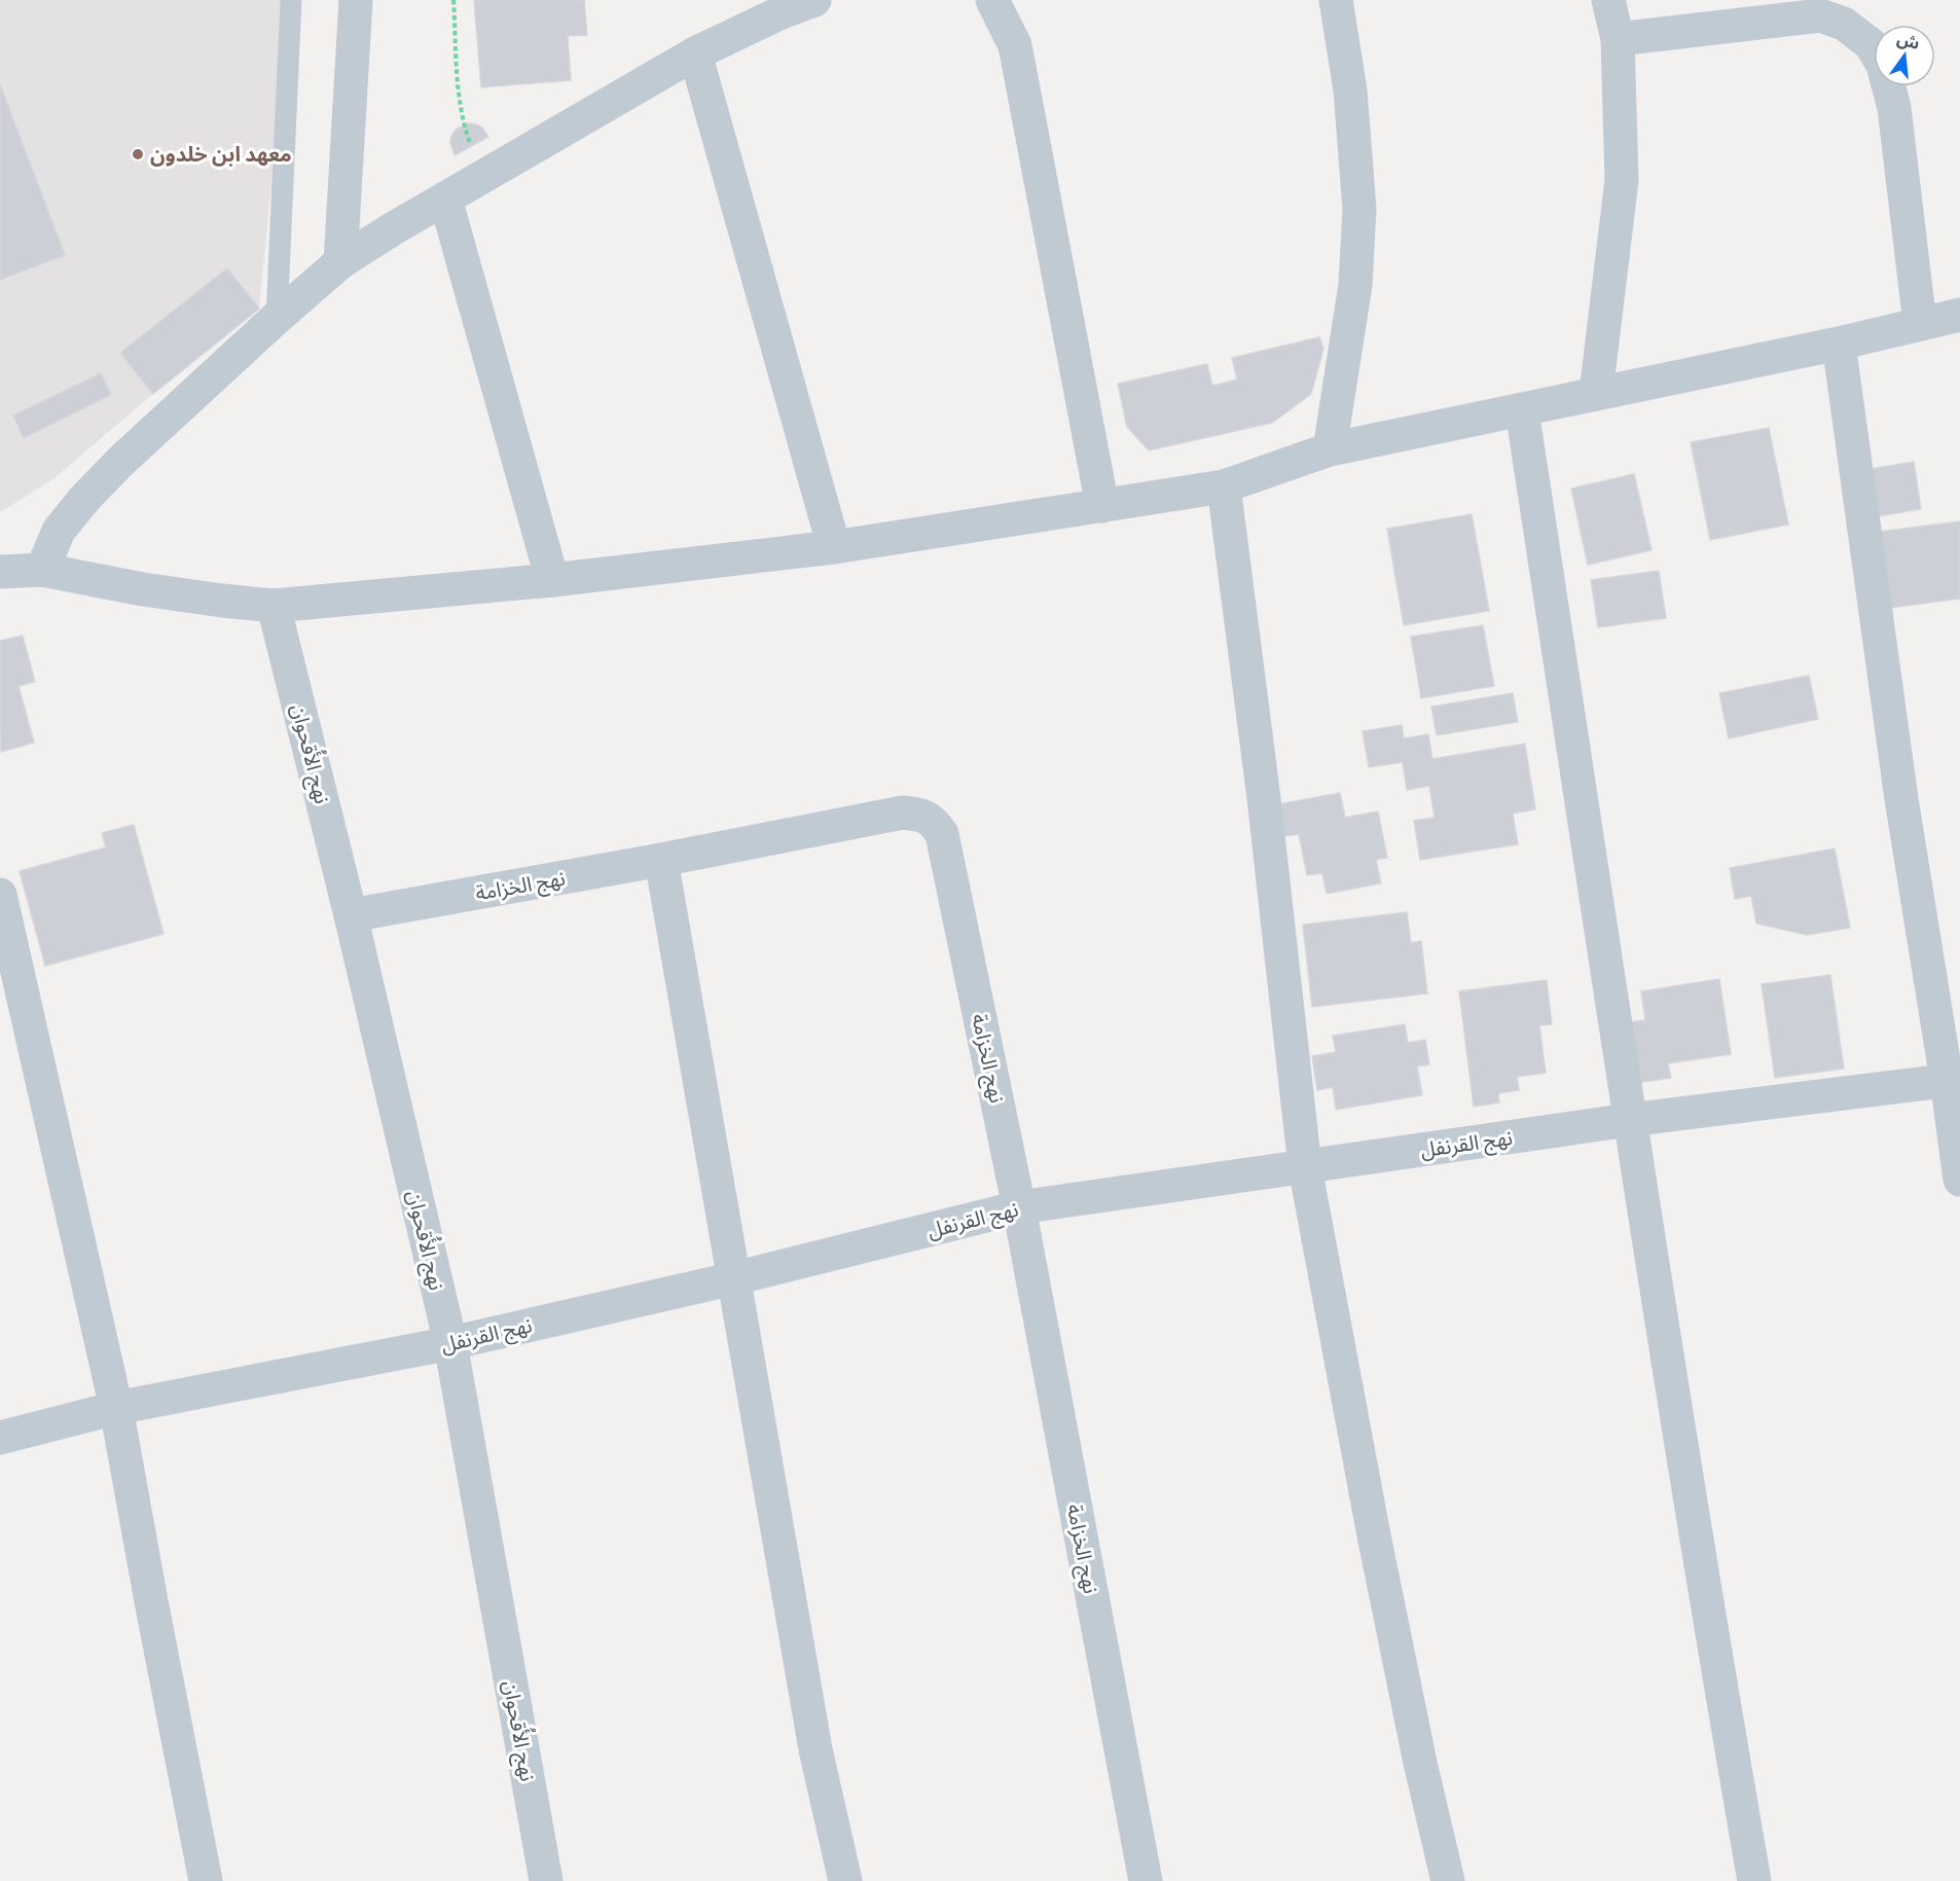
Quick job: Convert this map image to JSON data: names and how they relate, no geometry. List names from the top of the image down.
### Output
{
  "streets": {
    "street": ["نهج الأُقحوان", "نهج الخزامة", "نهج القرنفل"]
  },
  "crossings": [
    ["نهج الأُقحوان", "نهج الخزامة"],
    ["نهج الأُقحوان", "نهج القرنفل"],
    ["نهج الخزامة", "نهج القرنفل"]
  ],
  "places": ["معهد ابن خلدون"],
  "north": "top"
}
